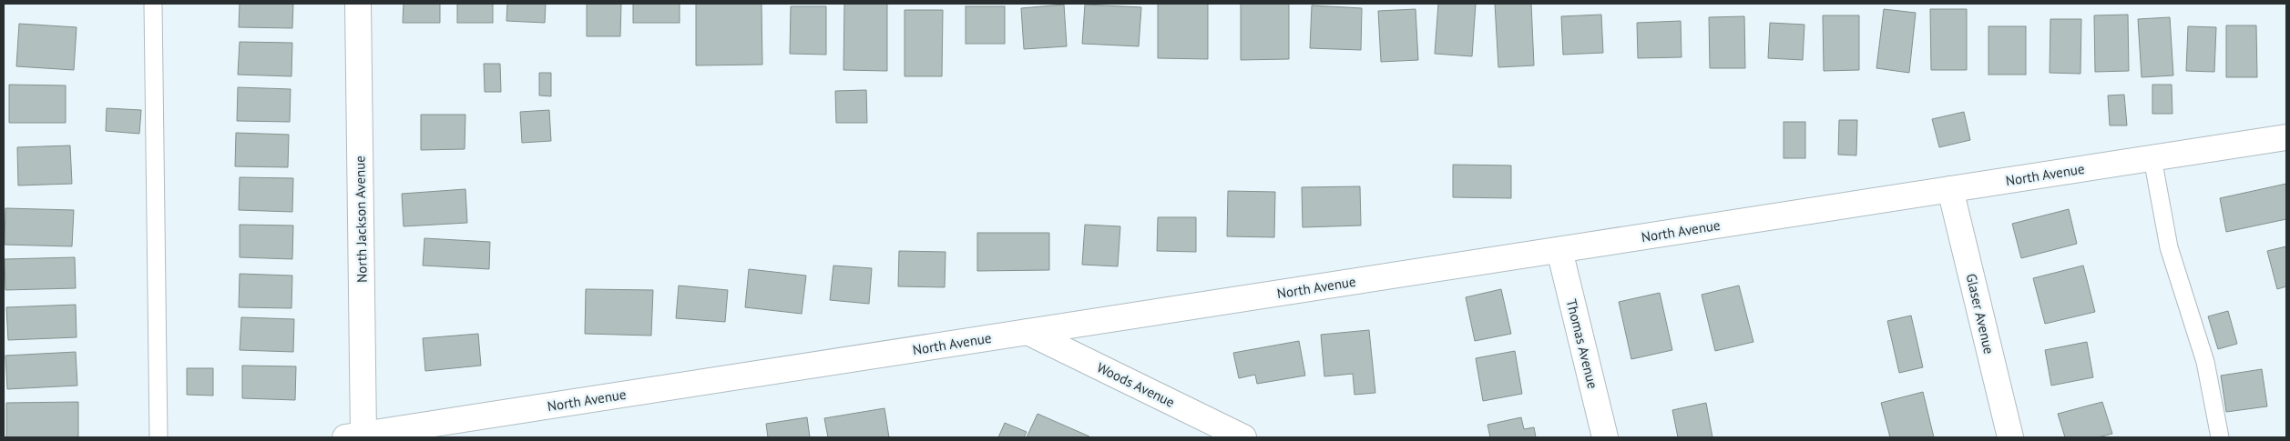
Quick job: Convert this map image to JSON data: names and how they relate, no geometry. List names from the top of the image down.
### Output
{
  "streets": {
    "street": [
      "North Avenue",
      "North Jackson Avenue",
      "Glaser Avenue",
      "Thomas Avenue",
      "Woods Avenue"
    ]
  },
  "crossings": [
    ["North Avenue", "North Jackson Avenue"],
    ["North Avenue", "Glaser Avenue"],
    ["North Avenue", "Thomas Avenue"],
    ["North Avenue", "Woods Avenue"]
  ]
}
